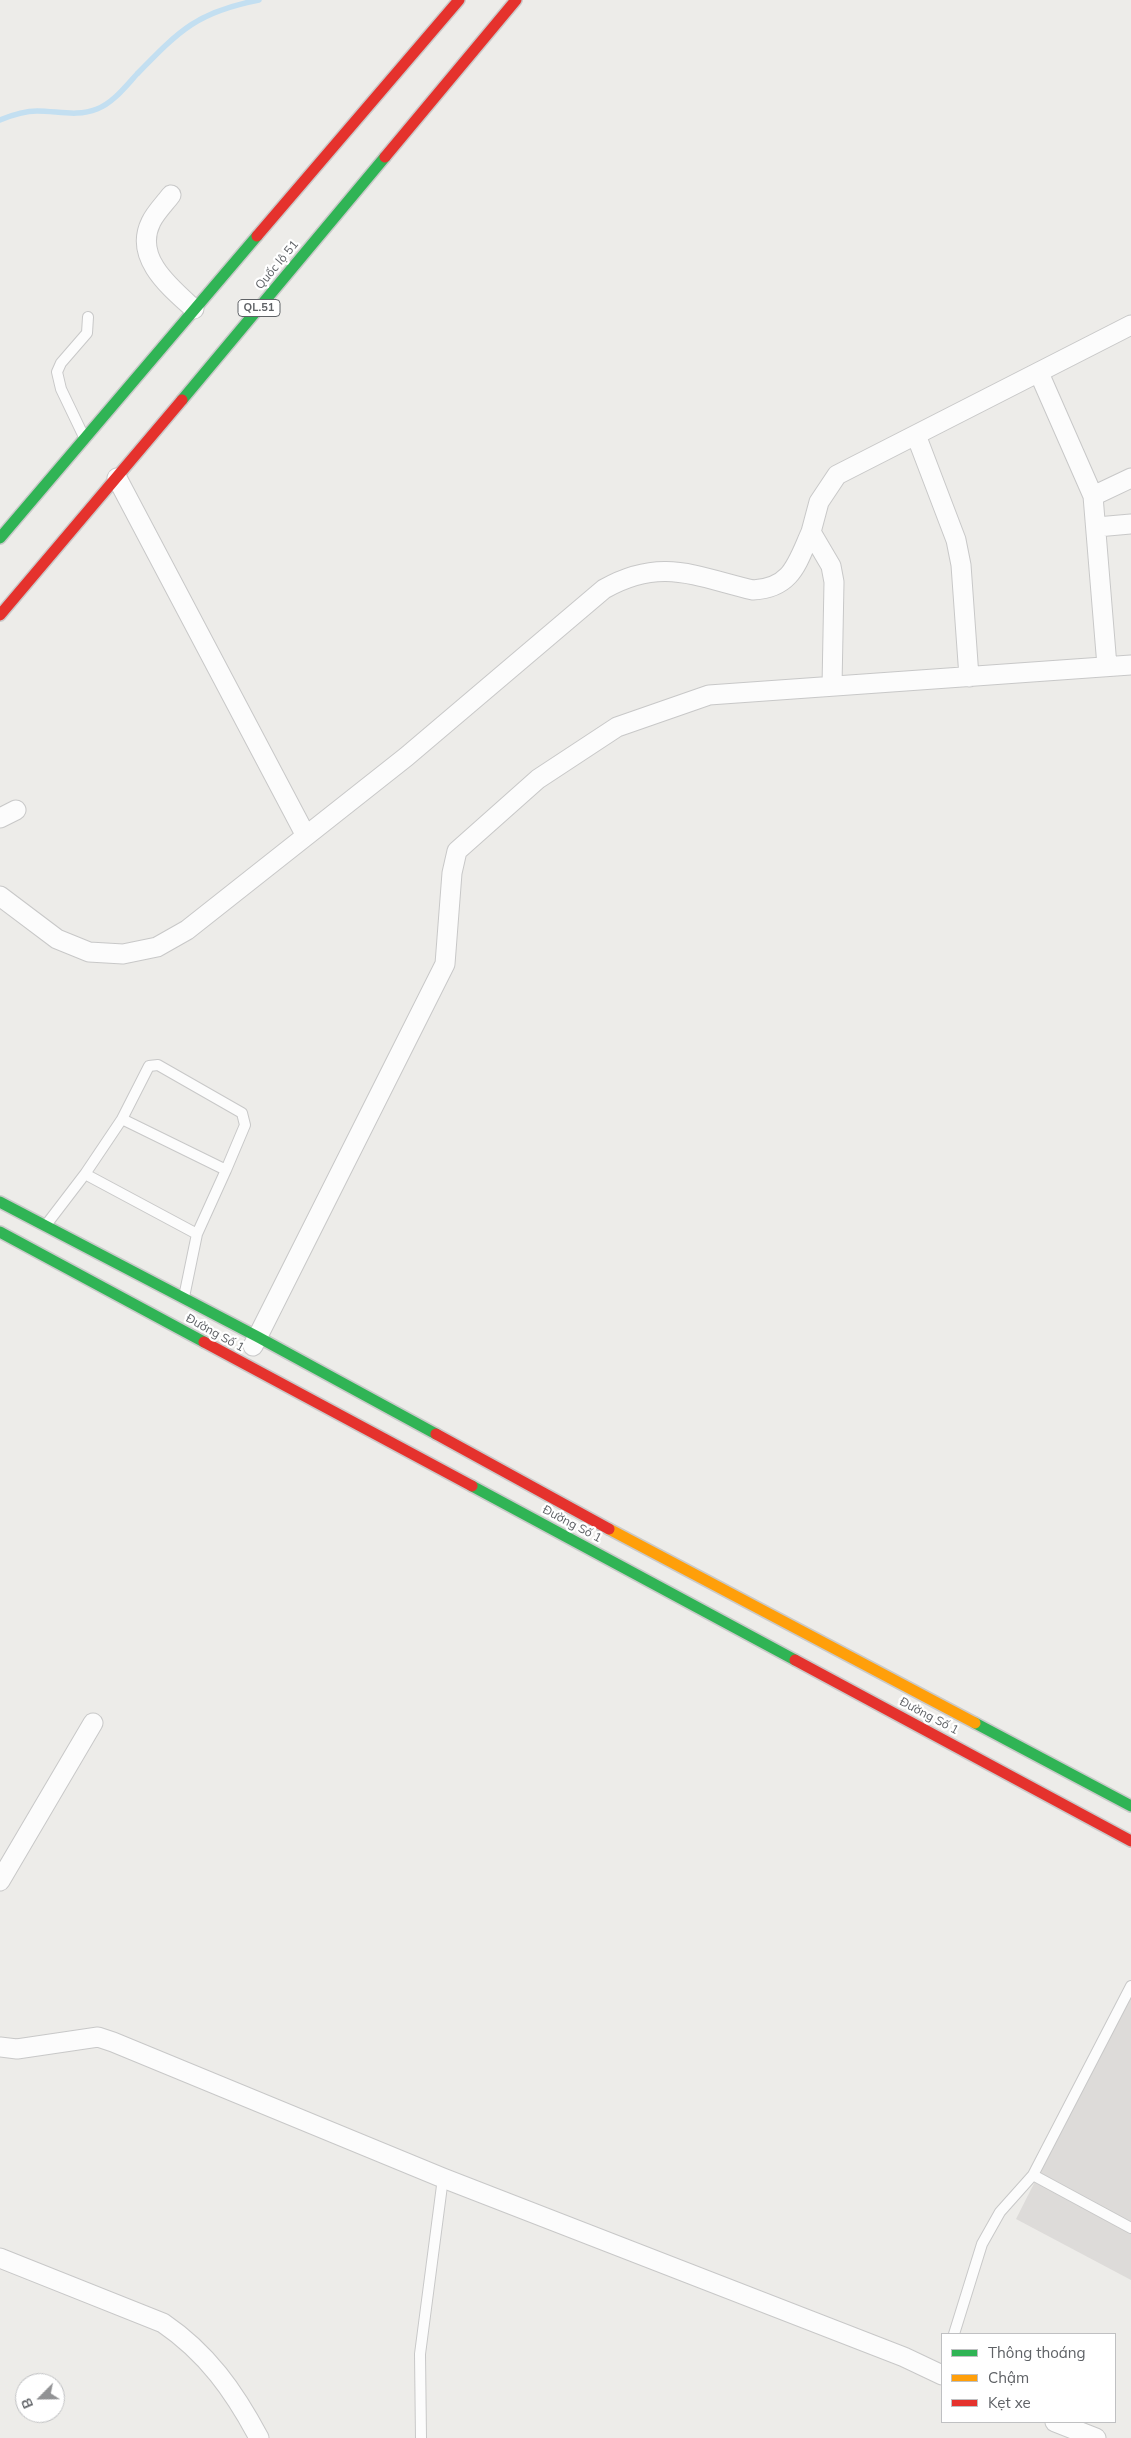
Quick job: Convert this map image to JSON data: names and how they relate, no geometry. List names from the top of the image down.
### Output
{
  "streets": {
    "main road": ["Quốc lộ 51", "QL.51", "Đường Số 1"]
  },
  "legend": ["Thông thoáng", "Chậm", "Kẹt xe"],
  "north": "bottom left"
}
